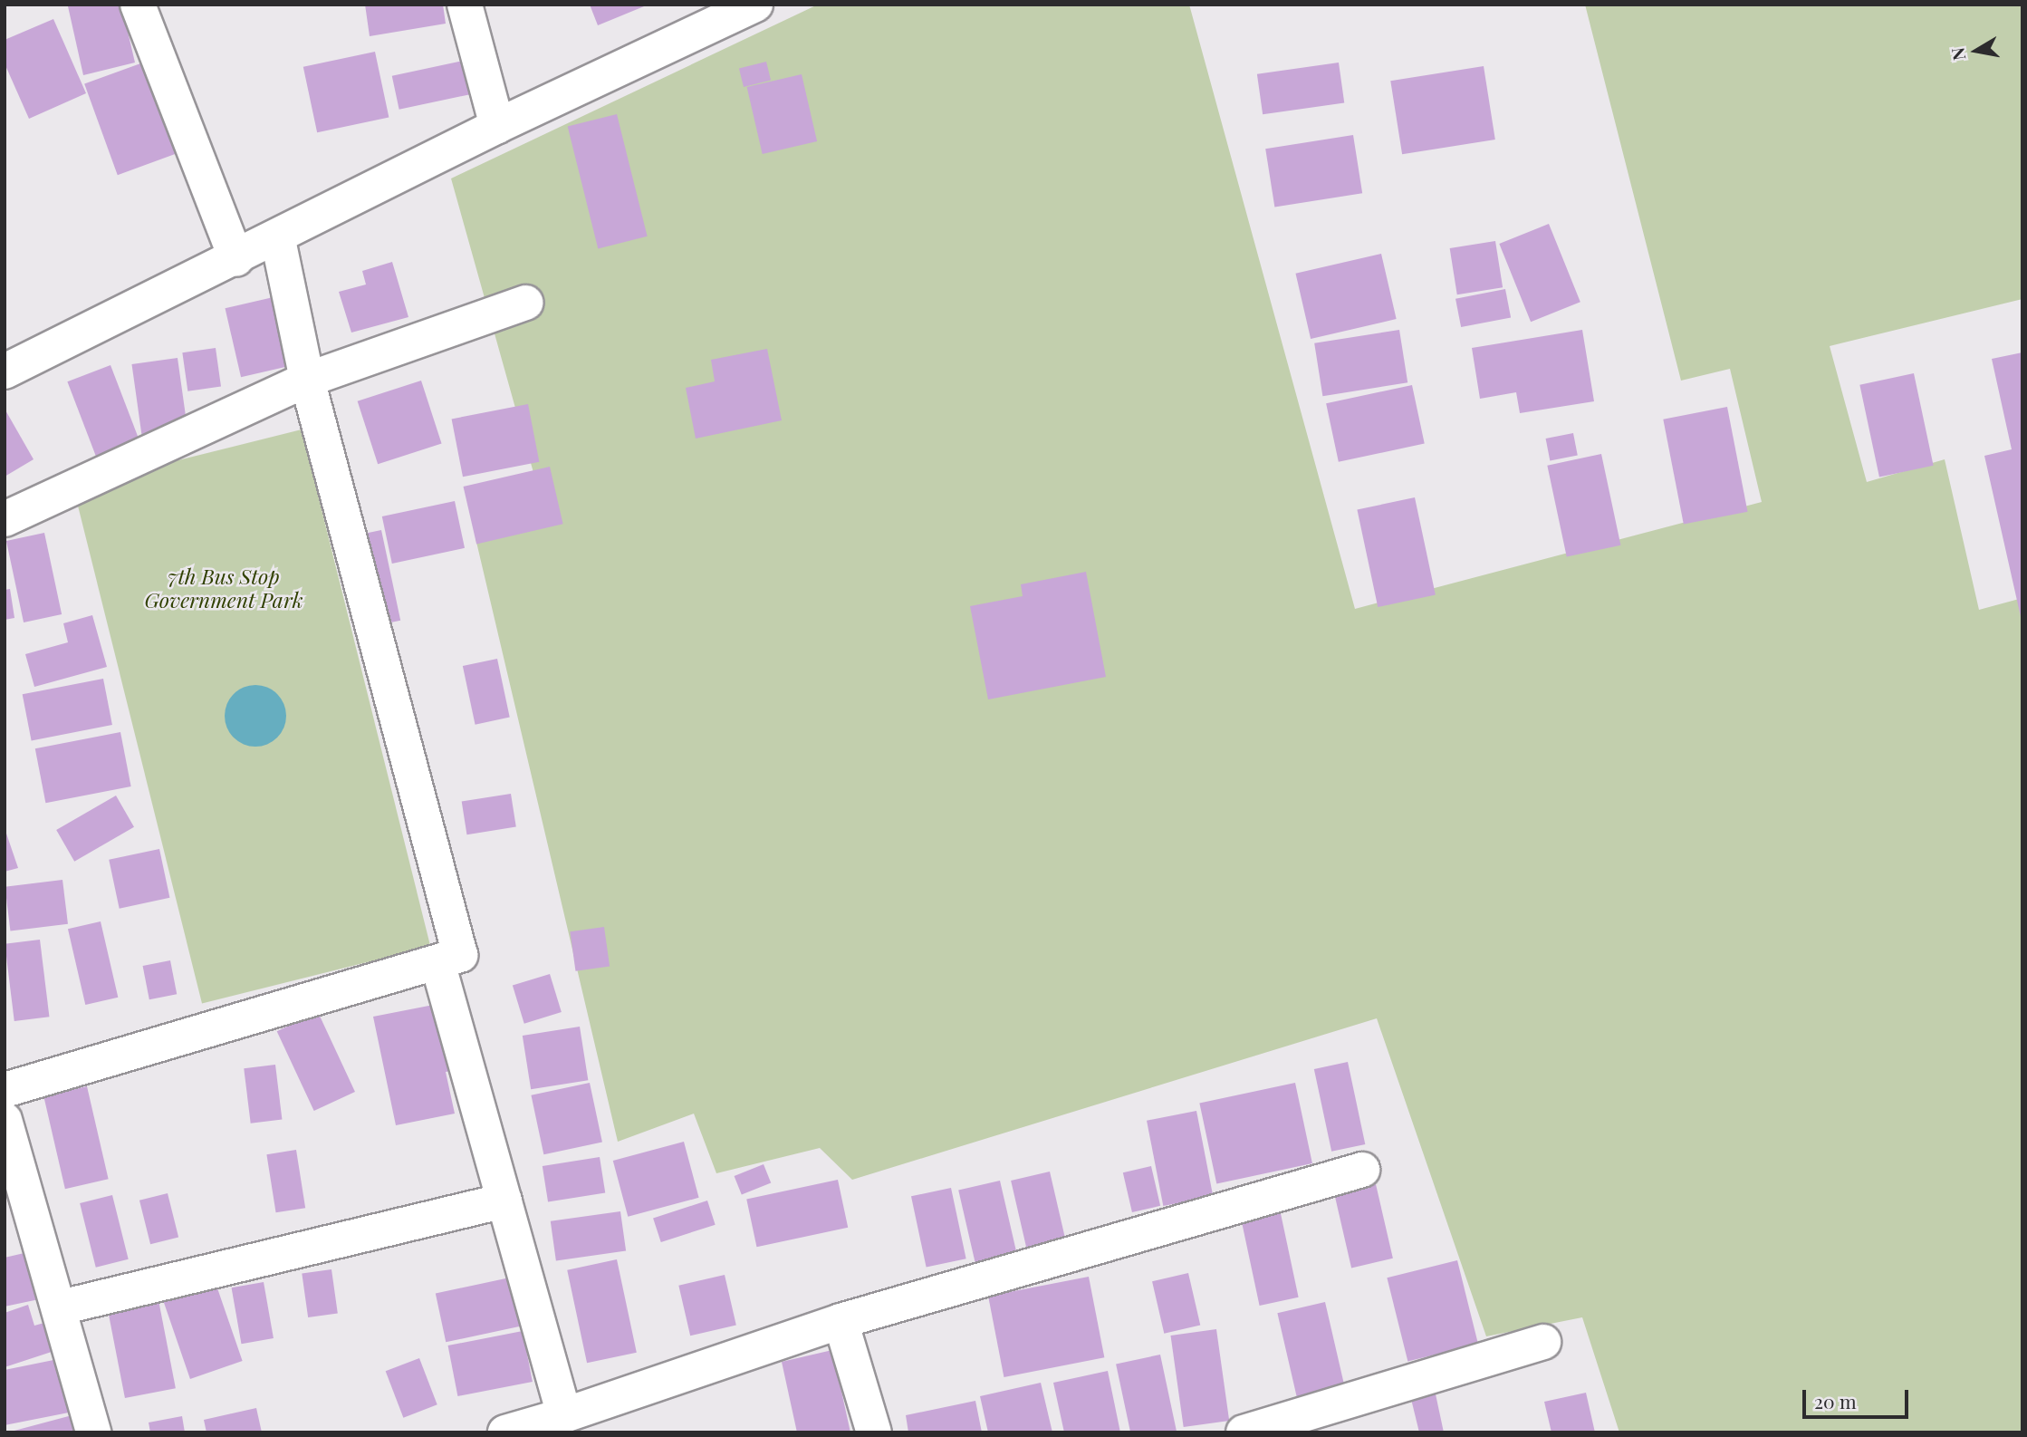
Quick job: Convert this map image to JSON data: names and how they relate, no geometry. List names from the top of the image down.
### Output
{
  "parks": ["7th Bus Stop Government Park"],
  "scale_bar": "20 m",
  "north": "left"
}
